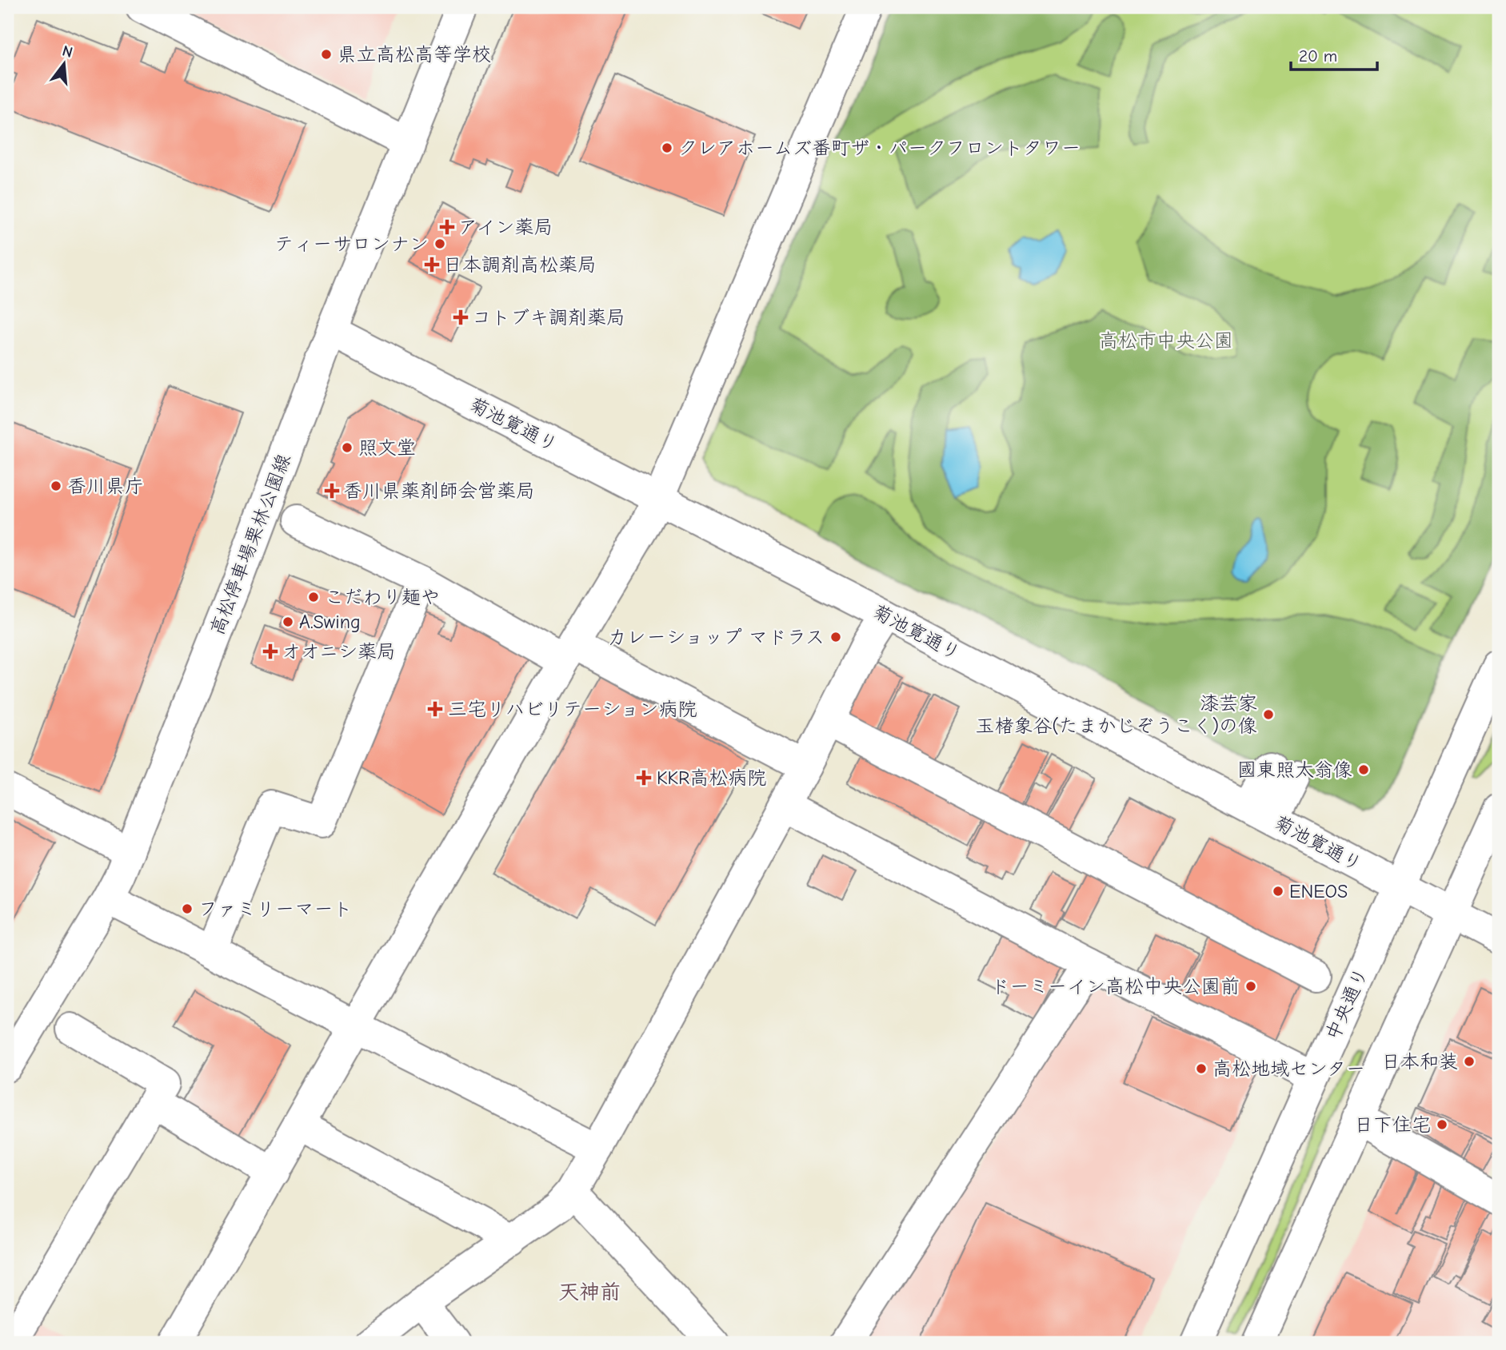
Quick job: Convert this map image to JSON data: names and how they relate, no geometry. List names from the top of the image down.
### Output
{
  "streets": {
    "main road": ["菊池寛通り", "高松停車場栗林公園線", "中央通り"]
  },
  "crossings": [
    ["菊池寛通り", "高松停車場栗林公園線"],
    ["菊池寛通り", "中央通り"]
  ],
  "districts": ["天神前"],
  "parks": ["高松市中央公園"],
  "places": {
    "other": [
      "県立高松高等学校",
      "クレアホームズ番町ザ・パークフロントタワー",
      "ティーサロンナン",
      "照文堂",
      "香川県庁",
      "こだわり麺や",
      "A.Swing",
      "カレーショップ マドラス",
      "漆芸家 玉楮象谷(たまかじぞうこく)の像",
      "國東照太翁像",
      "ENEOS",
      "ファミリーマート",
      "ドーミーイン高松中央公園前",
      "日本和装",
      "高松地域センター",
      "日下住宅"
    ],
    "health": [
      "アイン薬局",
      "日本調剤高松薬局",
      "コトブキ調剤薬局",
      "香川県薬剤師会営薬局",
      "オオニシ薬局",
      "三宅リハビリテーション病院",
      "KKR高松病院"
    ]
  },
  "scale_bar": "20 m",
  "north": "top"
}
